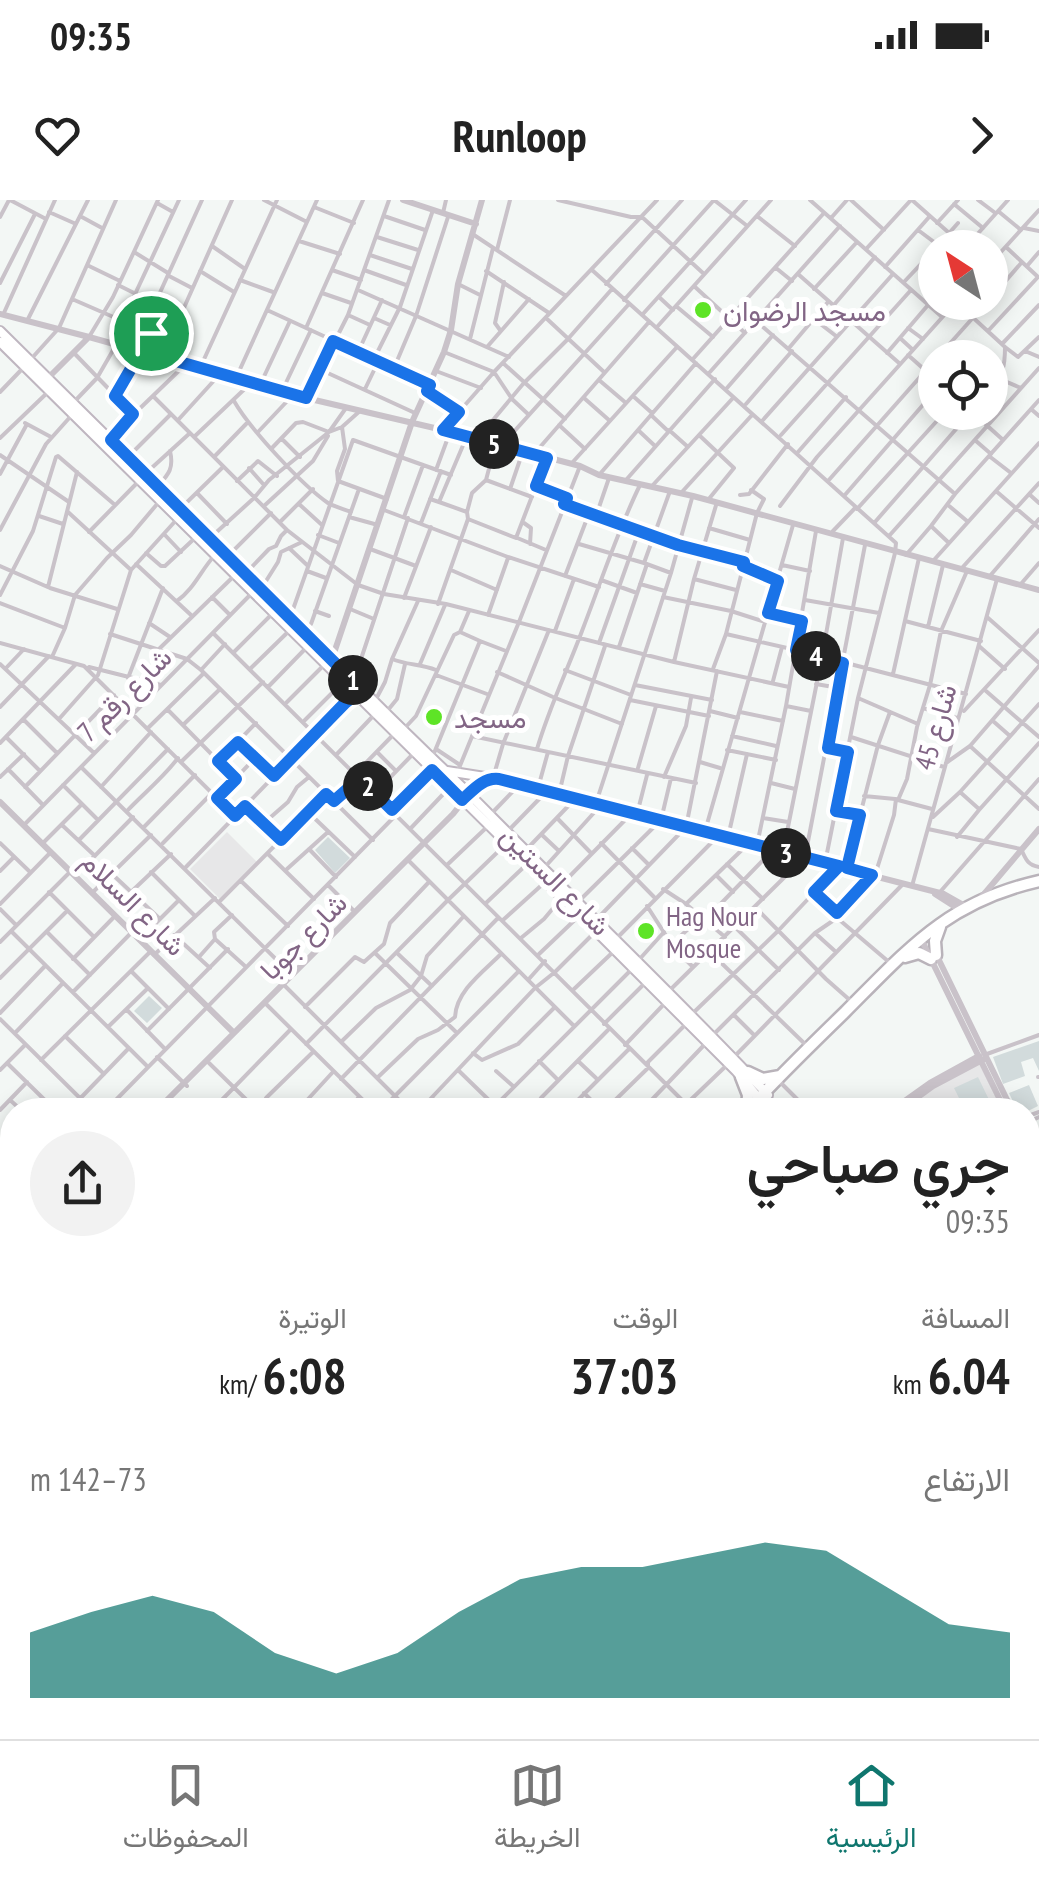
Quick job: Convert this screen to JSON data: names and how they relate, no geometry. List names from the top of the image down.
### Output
{
  "streets": {
    "main road": ["شارع الستين"],
    "street": [
      "شارع رقم 7",
      "شارع 45",
      "شارع السلام",
      "شارع جوبا"
    ]
  },
  "crossings": [
    ["شارع رقم 7", "شارع الستين"],
    ["شارع رقم 7", "شارع السلام"],
    ["شارع الستين", "شارع جوبا"],
    ["شارع السلام", "شارع جوبا"]
  ],
  "places": ["مسجد الرضوان", "مسجد", "Hag Nour Mosque"],
  "north": "top left",
  "page": {
    "status": "09:35",
    "header": "Runloop",
    "pins": [
      "5",
      "4",
      "1",
      "2",
      "3"
    ],
    "heading": ["جري صباحي", "09:35"],
    "stats": [
      ["المسافة", "6.04 km"],
      ["الوقت", "37:03"],
      ["الوتيرة", "6:08 /km"]
    ],
    "chart": ["الارتفاع", "73–142 m"],
    "tabs": ["الرئيسية", "الخريطة", "المحفوظات"]
  }
}
